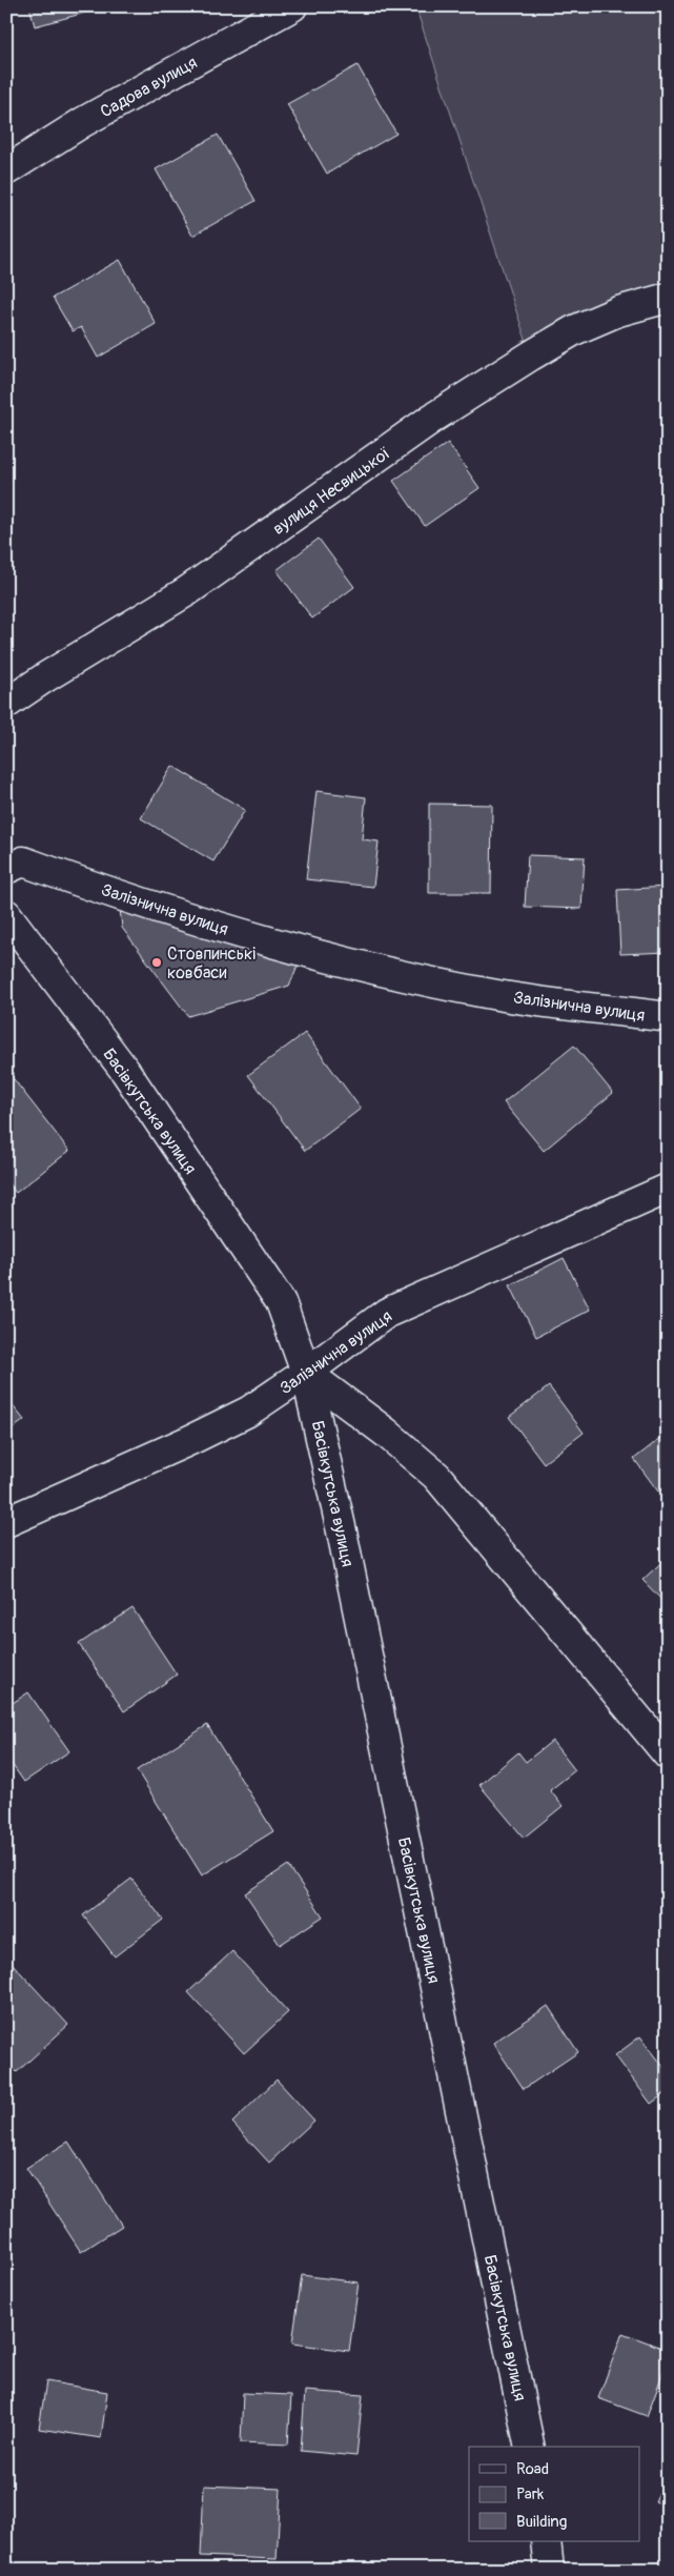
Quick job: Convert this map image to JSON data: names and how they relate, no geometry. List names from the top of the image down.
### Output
{
  "streets": {
    "street": [
      "Садова вулиця",
      "вулиця Несвицької",
      "Залізнична вулиця",
      "Басівкутська вулиця"
    ]
  },
  "crossings": [
    ["Залізнична вулиця", "Басівкутська вулиця"]
  ],
  "places": ["Стовпинські ковбаси"],
  "legend": ["Road", "Park", "Building"]
}
